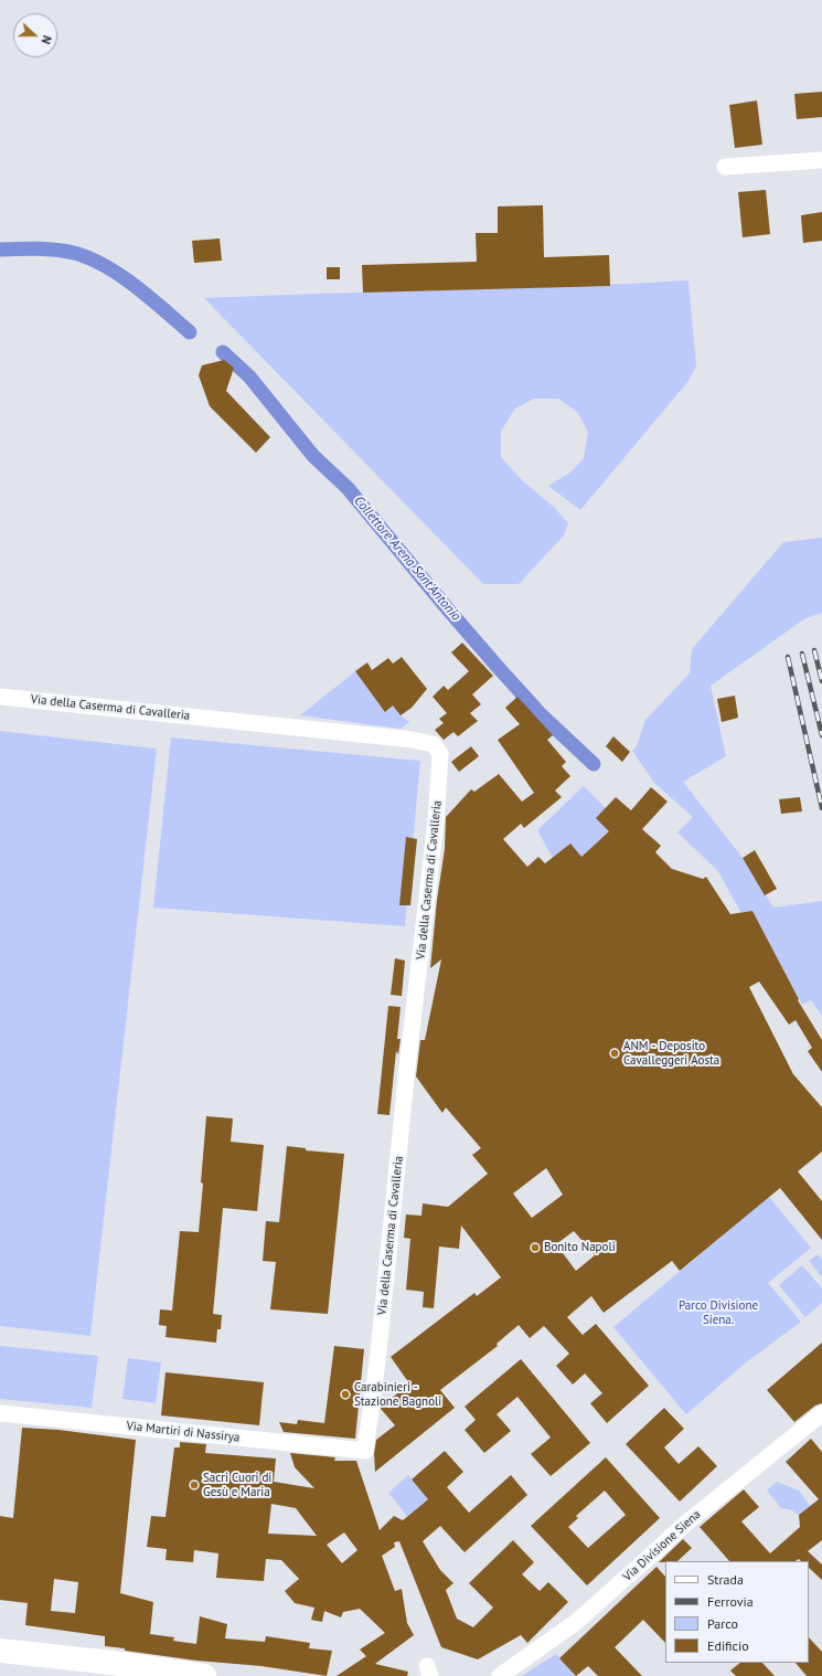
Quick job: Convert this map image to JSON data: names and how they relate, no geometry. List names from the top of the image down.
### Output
{
  "streets": {
    "street": ["Via della Caserma di Cavalleria", "Via Martiri di Nassirya", "Via Divisione Siena"]
  },
  "crossings": [
    ["Via della Caserma di Cavalleria", "Via Martiri di Nassirya"]
  ],
  "water": ["Collettore Arena Sant'Antonio"],
  "parks": ["Parco Divisione Siena."],
  "places": [
    "ANM - Deposito Cavalleggeri Aosta",
    "Bonito Napoli",
    "Carabinieri - Stazione Bagnoli",
    "Sacri Cuori di Gesù e Maria"
  ],
  "legend": [
    "Strada",
    "Ferrovia",
    "Parco",
    "Edificio"
  ],
  "north": "right"
}
